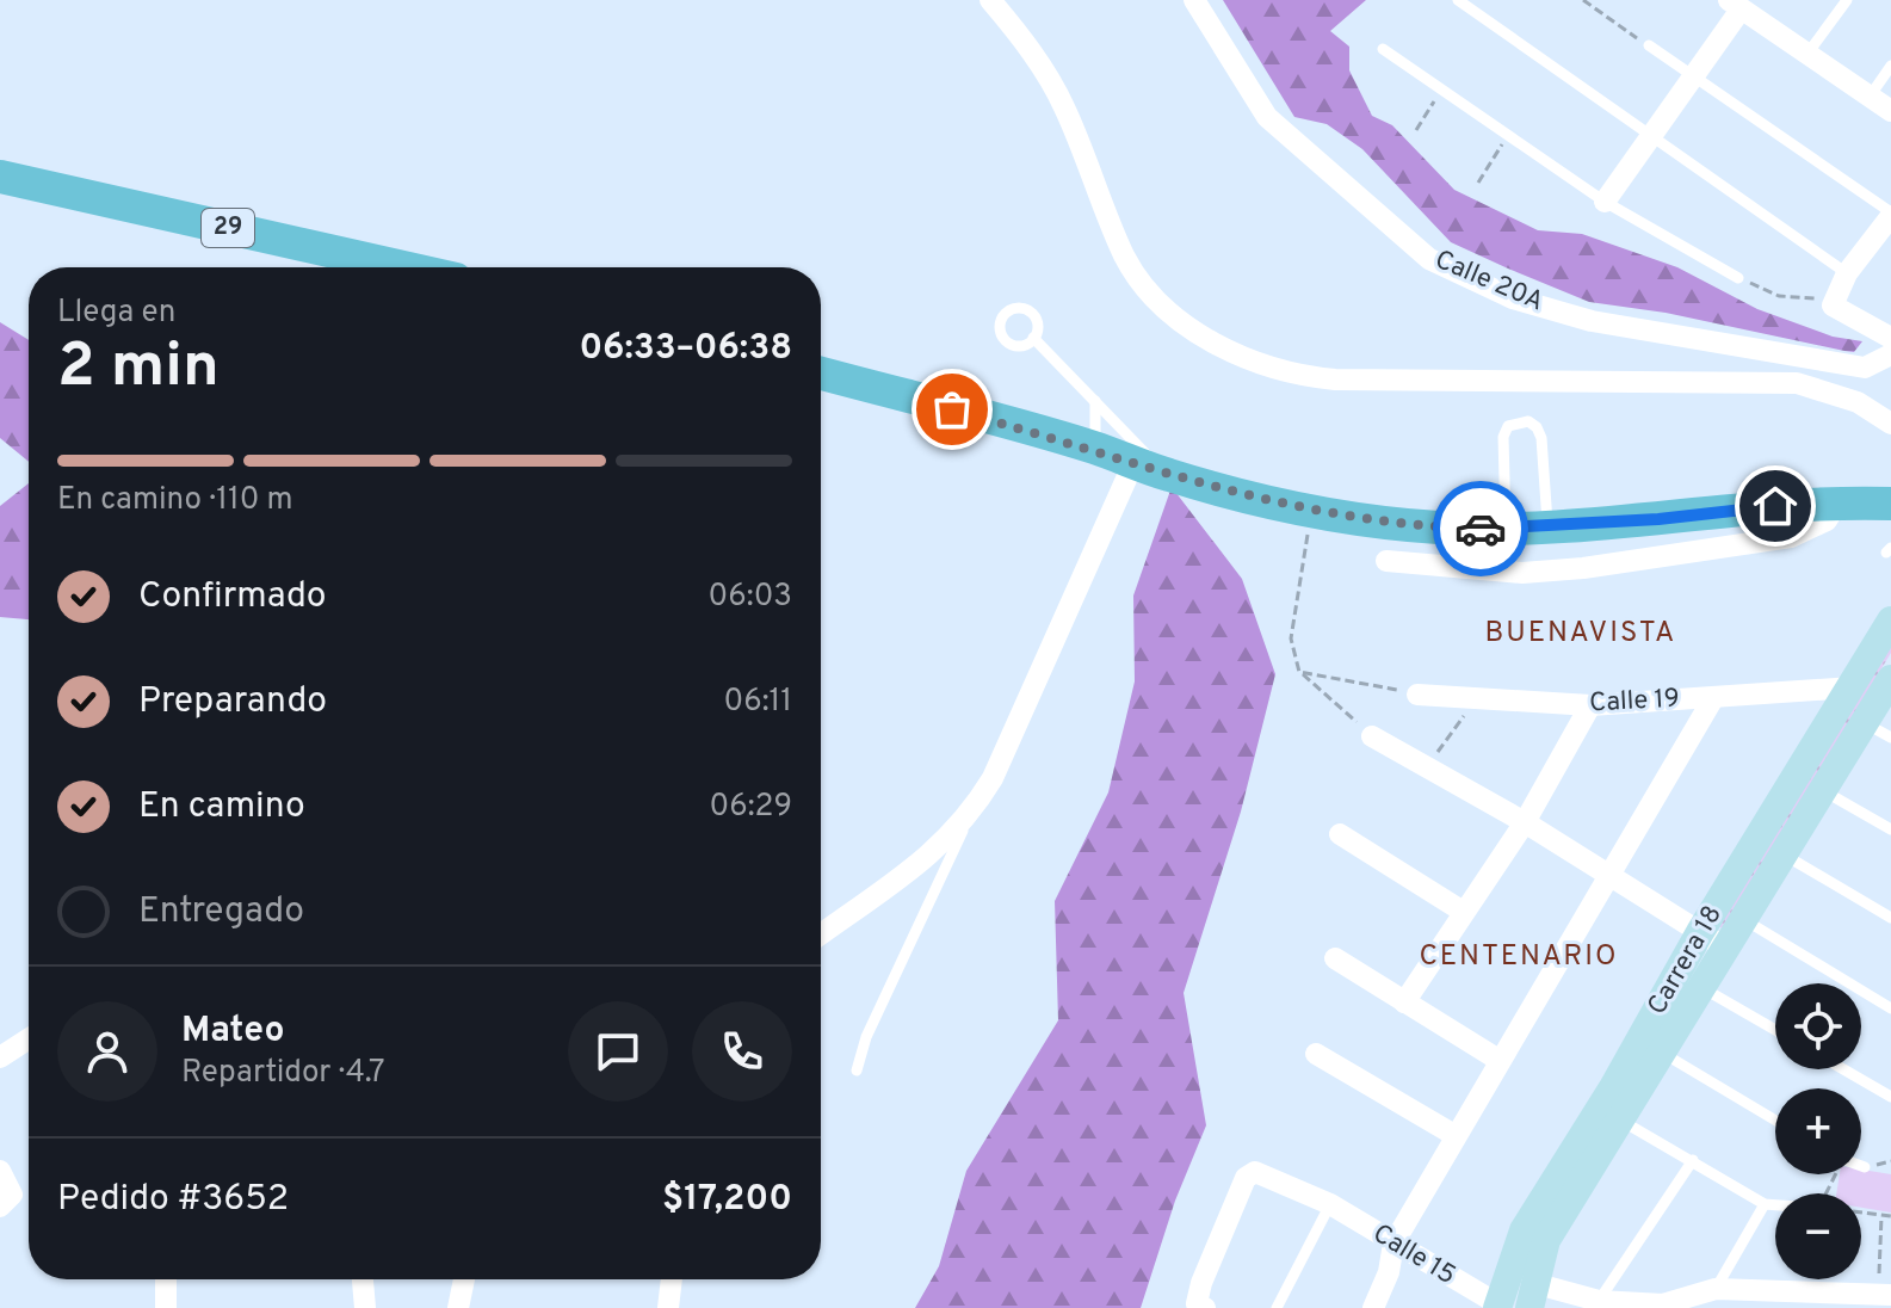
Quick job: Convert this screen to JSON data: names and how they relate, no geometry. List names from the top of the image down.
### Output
{
  "streets": {
    "main road": ["29", "Carrera 18"],
    "street": ["Calle 20A", "Calle 19", "Calle 15"]
  },
  "crossings": [
    ["Calle 19", "Carrera 18"],
    ["Carrera 18", "Calle 15"]
  ],
  "districts": ["BUENAVISTA", "CENTENARIO"],
  "page": {
    "heading": ["2 min", "Llega en", "06:33–06:38"],
    "panel": [
      "Mateo",
      "Repartidor · 4.7",
      "Pedido #3652",
      "$17,200"
    ],
    "bar": "En camino · 110 m",
    "list": [
      ["Confirmado", "06:03"],
      ["Preparando", "06:11"],
      ["En camino", "06:29"],
      "Entregado"
    ],
    "map_buttons": ["+", "−"]
  }
}
